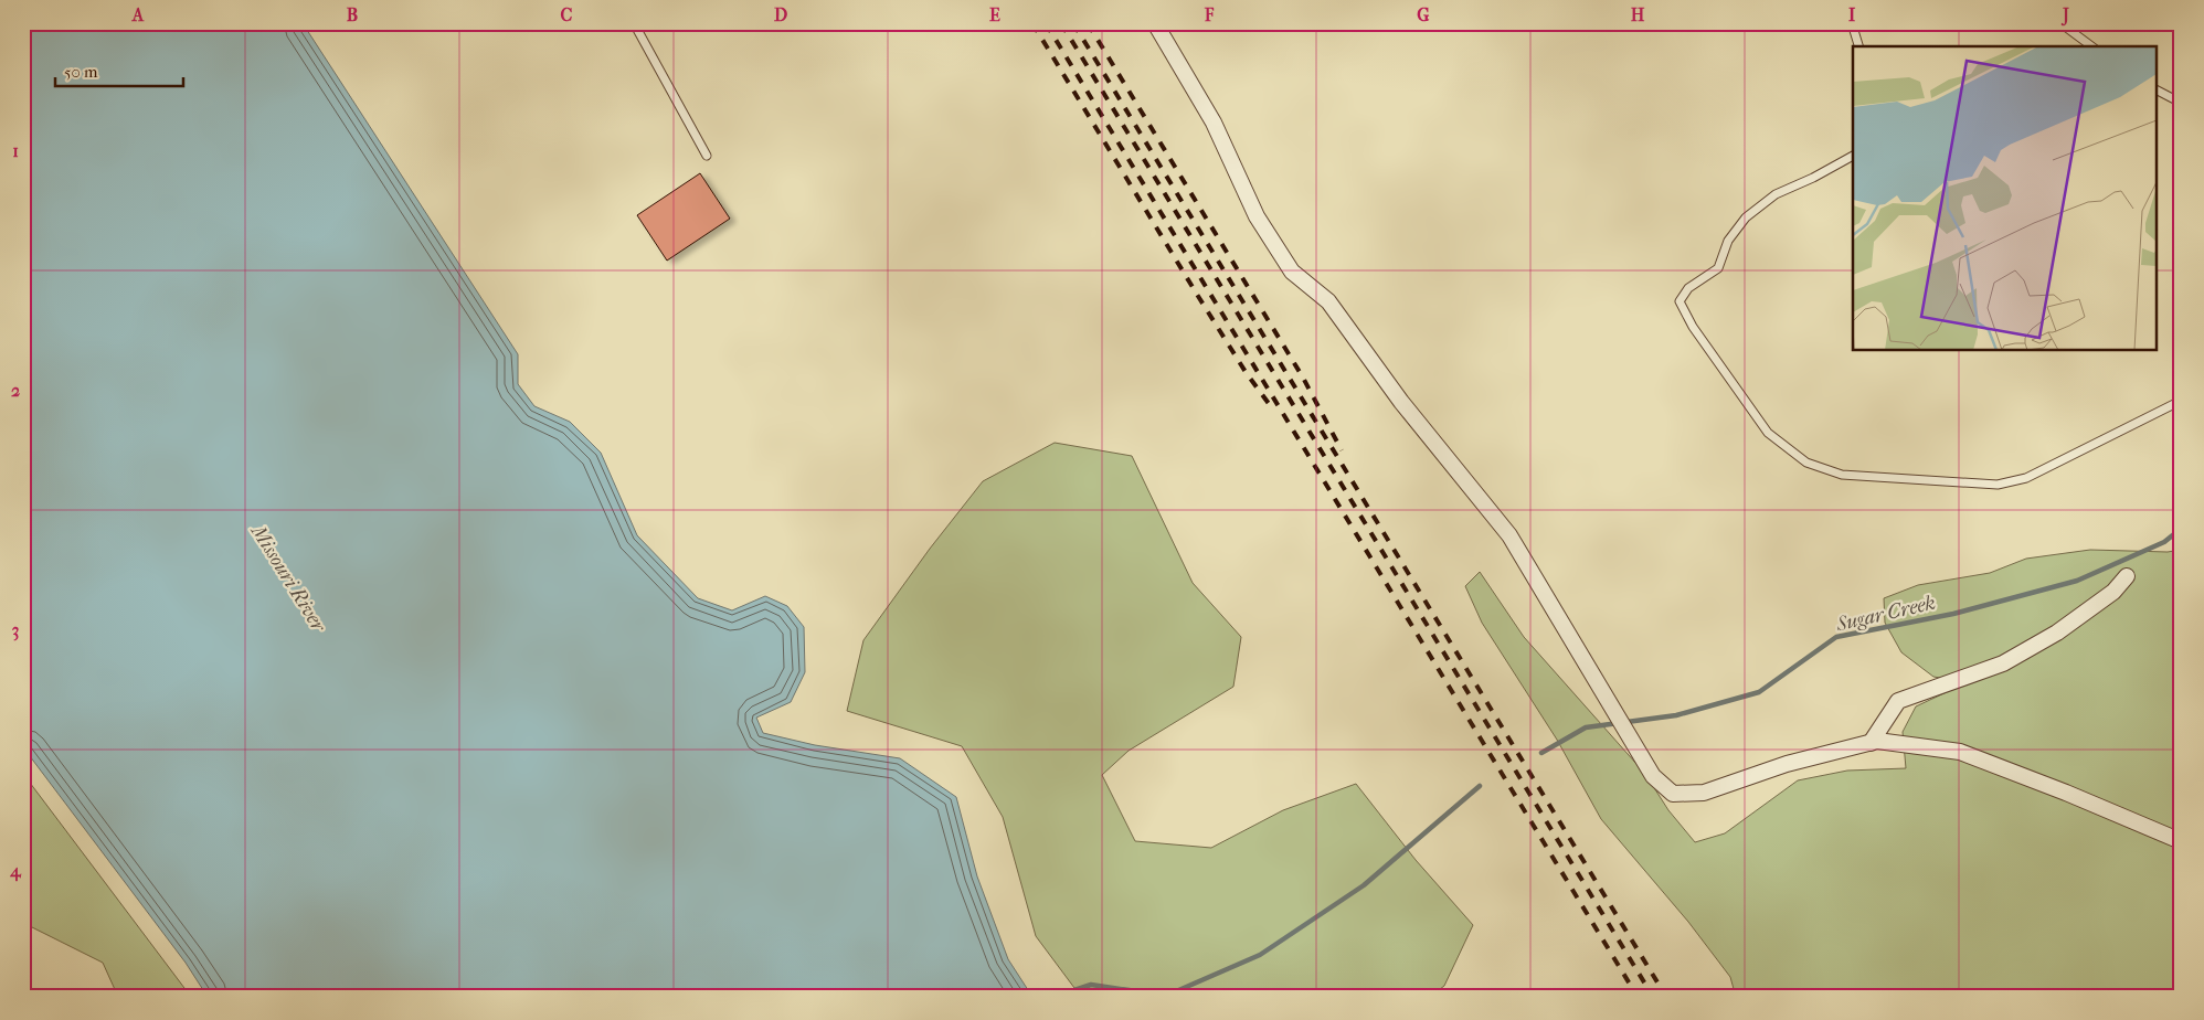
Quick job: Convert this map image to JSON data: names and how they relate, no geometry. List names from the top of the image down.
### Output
{
  "water": ["Missouri River", "Sugar Creek"],
  "scale_bar": "50 m",
  "grid": {
    "columns": [
      "A",
      "B",
      "C",
      "D",
      "E",
      "F",
      "G",
      "H",
      "I",
      "J"
    ],
    "rows": [
      "1",
      "2",
      "3",
      "4"
    ]
  }
}
